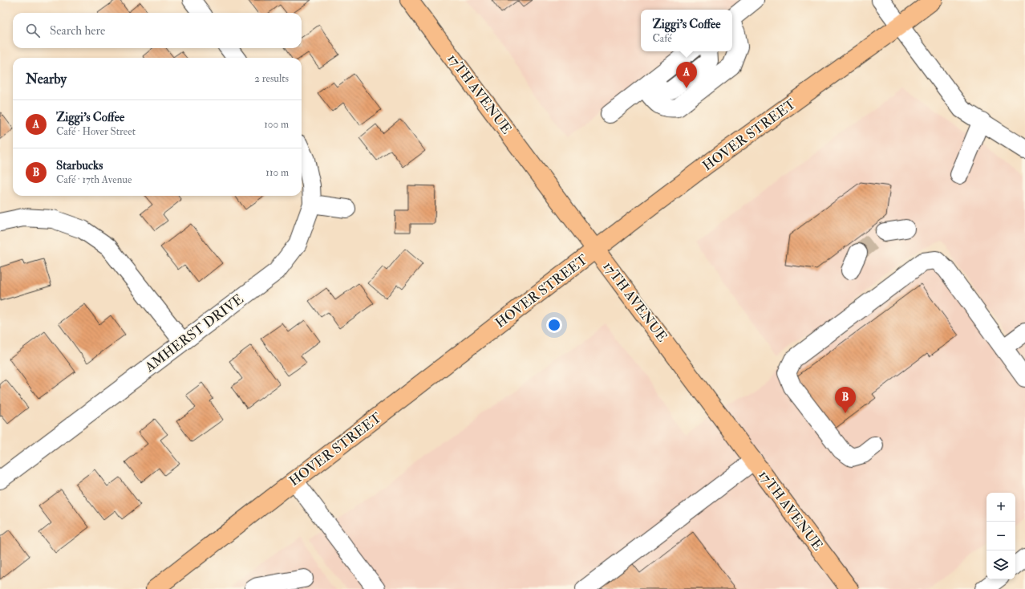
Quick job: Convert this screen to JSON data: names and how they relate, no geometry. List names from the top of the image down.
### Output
{
  "streets": {
    "main road": ["17TH AVENUE", "HOVER STREET"],
    "street": ["AMHERST DRIVE"]
  },
  "crossings": [
    ["17TH AVENUE", "HOVER STREET"]
  ],
  "page": {
    "popup": ["Ziggi's Coffee", "Café"],
    "search": "Search here",
    "heading": ["Nearby", "2 results"],
    "pins": ["A", "B"],
    "list": [
      {
        "mark": "A",
        "name": "Ziggi's Coffee",
        "note": "Café · Hover Street",
        "value": "100 m"
      },
      {
        "mark": "B",
        "name": "Starbucks",
        "note": "Café · 17th Avenue",
        "value": "110 m"
      }
    ],
    "map_buttons": ["+", "−"]
  }
}
